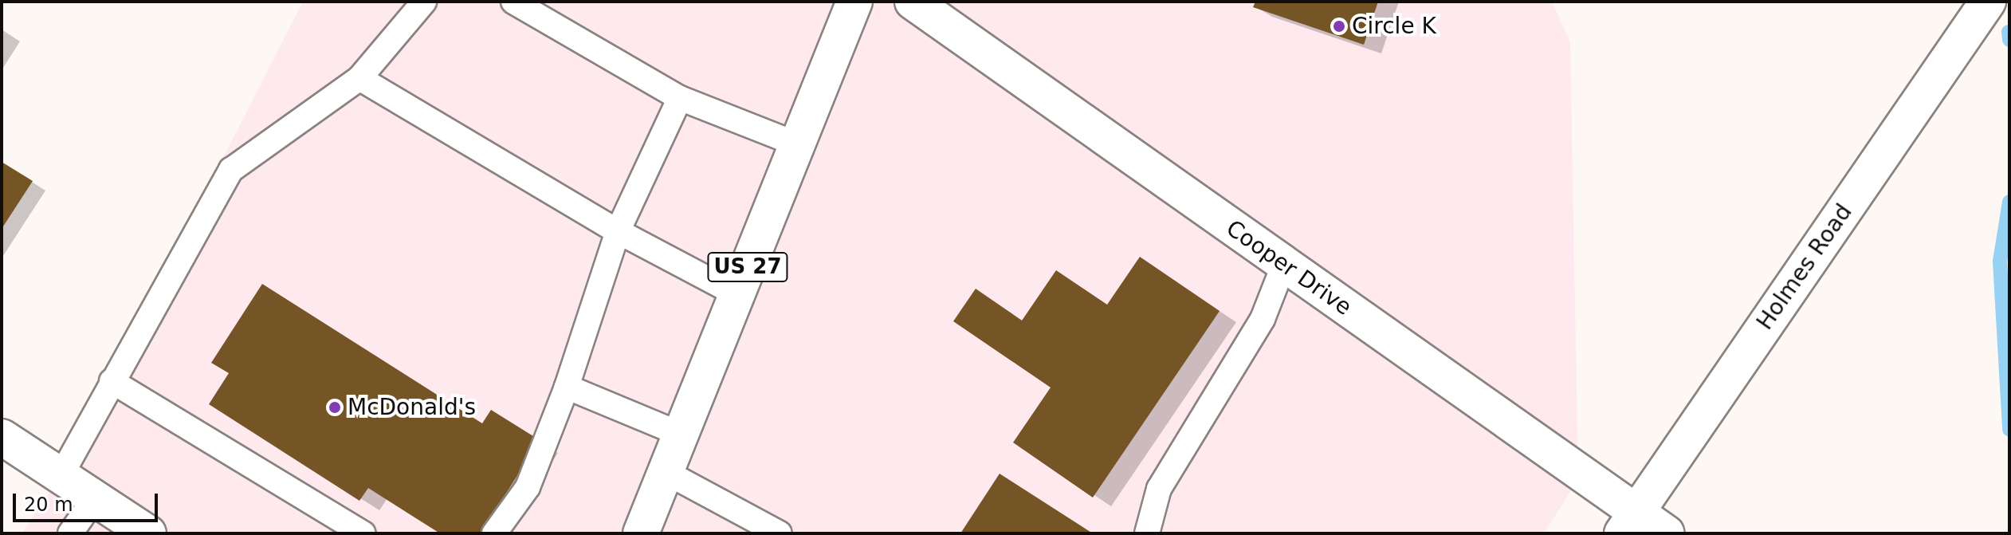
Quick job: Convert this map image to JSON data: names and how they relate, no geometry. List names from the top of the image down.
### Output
{
  "streets": {
    "street": ["US 27", "Holmes Road", "Cooper Drive"]
  },
  "crossings": [
    ["Holmes Road", "Cooper Drive"]
  ],
  "places": ["Circle K", "McDonald's"],
  "scale_bar": "20 m"
}
